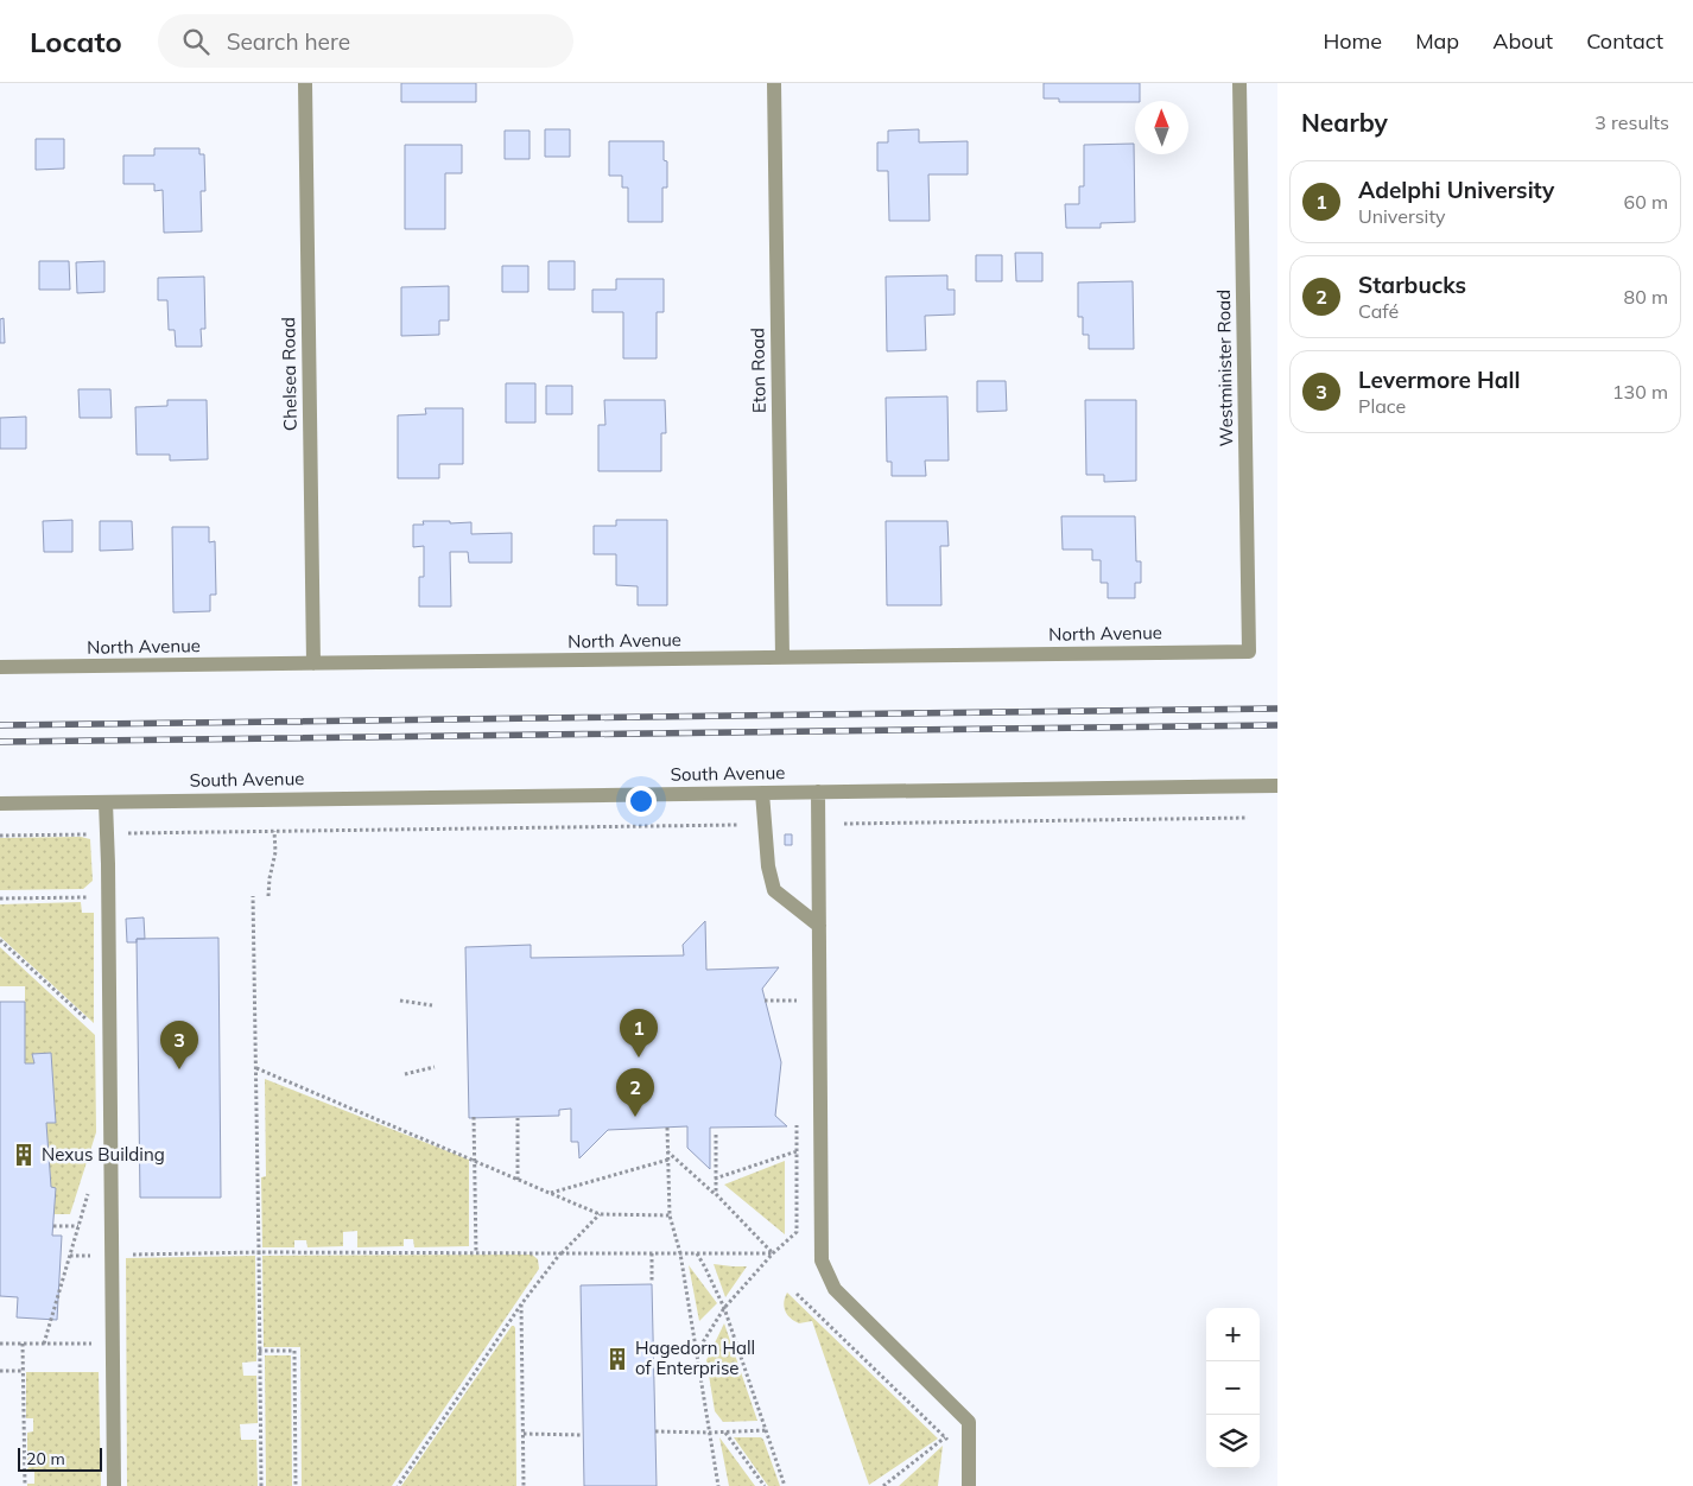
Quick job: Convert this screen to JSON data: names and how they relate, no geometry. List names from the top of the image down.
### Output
{
  "streets": {
    "street": [
      "Westminister Road",
      "Eton Road",
      "Chelsea Road",
      "North Avenue",
      "South Avenue"
    ]
  },
  "crossings": [
    ["Westminister Road", "North Avenue"],
    ["Eton Road", "North Avenue"],
    ["Chelsea Road", "North Avenue"]
  ],
  "places": {
    "building": ["Nexus Building", "Hagedorn Hall of Enterprise"]
  },
  "scale_bar": "20 m",
  "north": "top",
  "page": {
    "header": "Locato",
    "search": "Search here",
    "nav": [
      "Home",
      "Map",
      "About",
      "Contact"
    ],
    "heading": ["Nearby", "3 results"],
    "list": [
      {
        "mark": "1",
        "name": "Adelphi University",
        "note": "University",
        "value": "60 m"
      },
      {
        "mark": "2",
        "name": "Starbucks",
        "note": "Café",
        "value": "80 m"
      },
      {
        "mark": "3",
        "name": "Levermore Hall",
        "note": "Place",
        "value": "130 m"
      }
    ],
    "pins": ["1", "3", "2"],
    "map_buttons": ["+", "−"],
    "scale": "20 m"
  }
}
